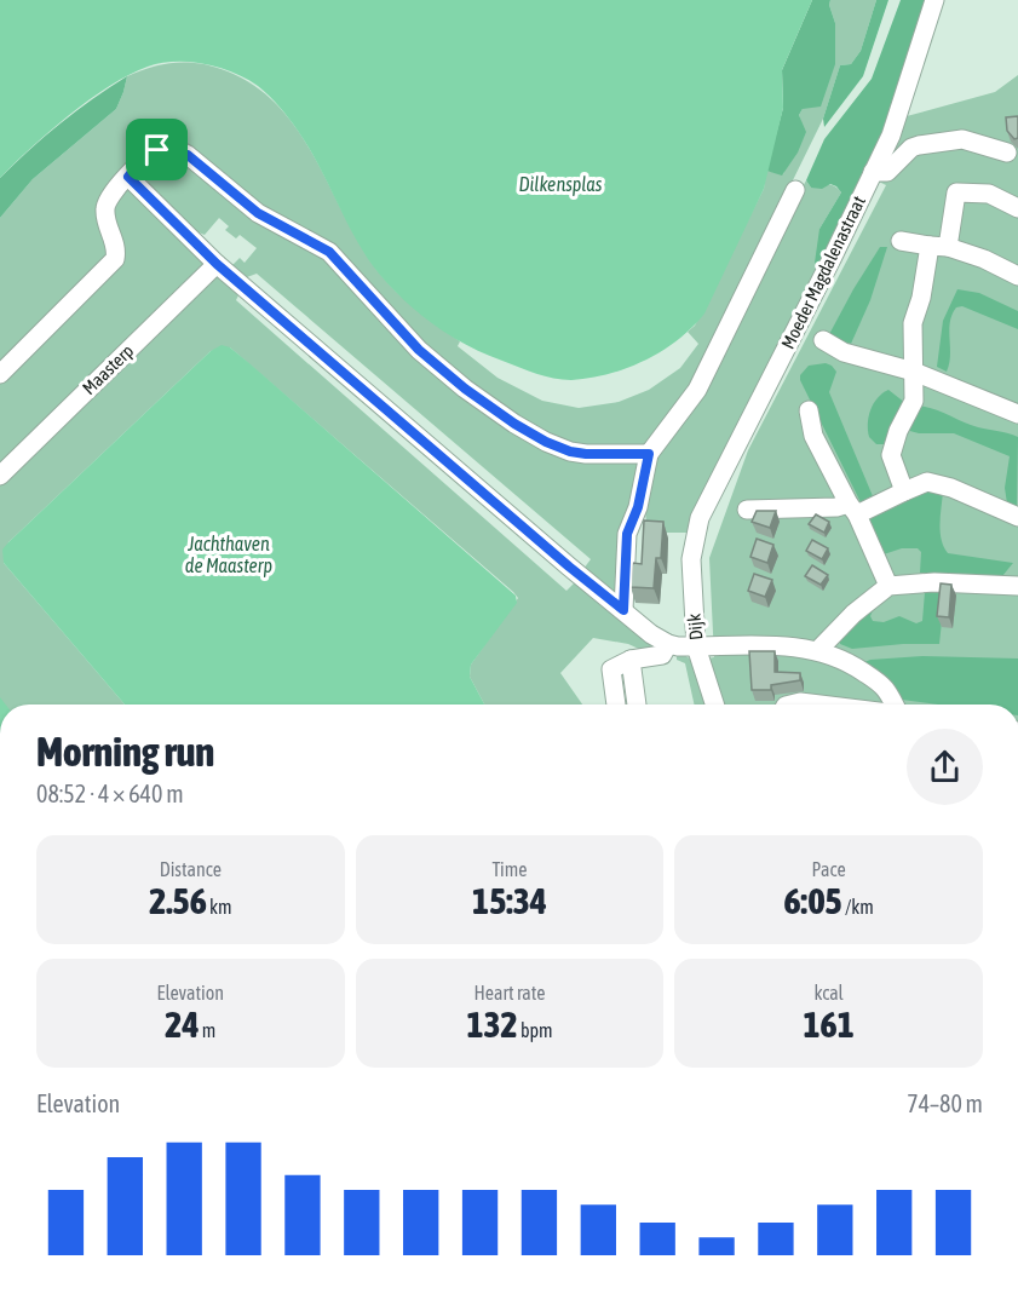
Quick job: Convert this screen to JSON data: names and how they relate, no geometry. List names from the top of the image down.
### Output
{
  "streets": {
    "street": ["Moeder Magdalenastraat", "Maasterp", "Dijk"]
  },
  "crossings": [
    ["Moeder Magdalenastraat", "Dijk"]
  ],
  "water": ["Dilkensplas", "Jachthaven de Maasterp"],
  "page": {
    "heading": ["Morning run", "08:52 · 4 × 640 m"],
    "stats": [
      ["Distance", "2.56 km"],
      ["Time", "15:34"],
      ["Pace", "6:05 /km"],
      ["Elevation", "24 m"],
      ["Heart rate", "132 bpm"],
      ["kcal", "161"]
    ],
    "chart": ["Elevation", "74–80 m"]
  }
}
